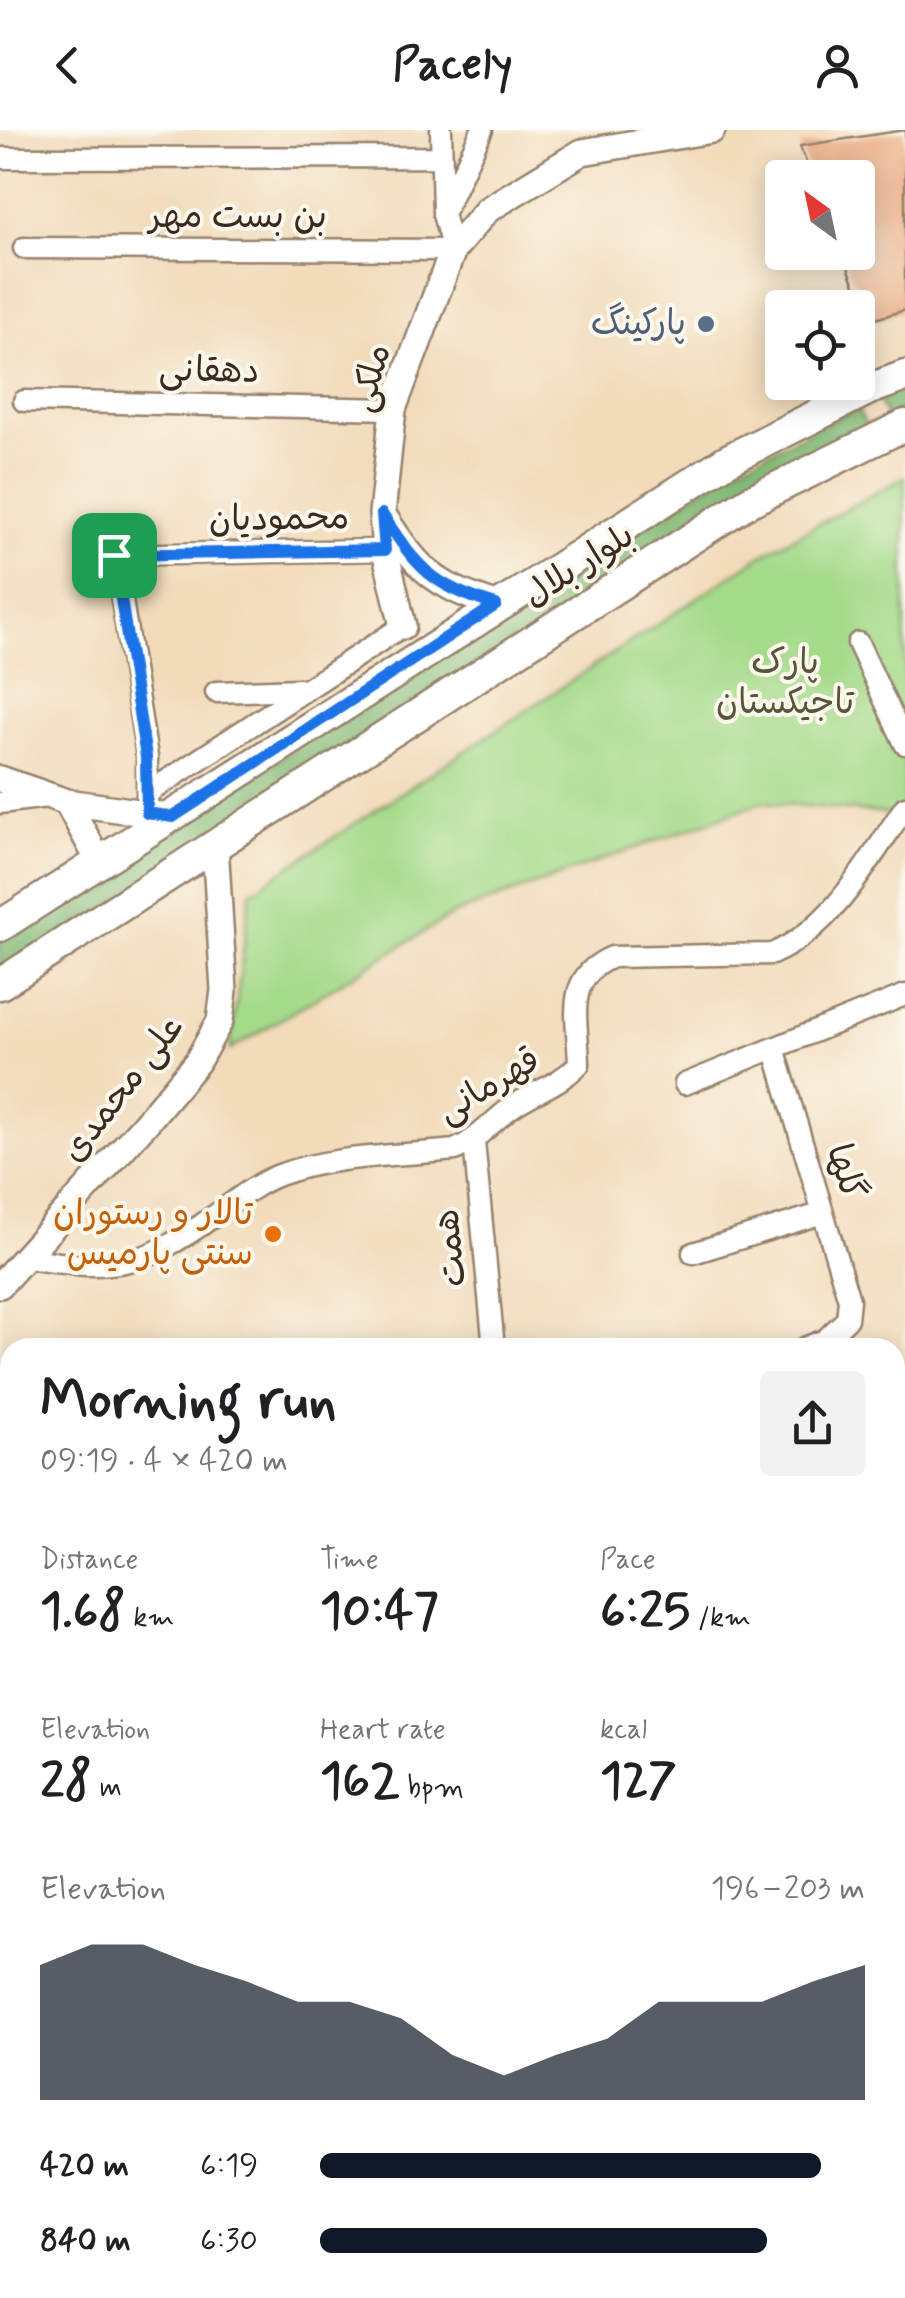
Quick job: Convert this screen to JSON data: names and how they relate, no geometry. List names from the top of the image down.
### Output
{
  "streets": {
    "main road": ["بلوار بلال"],
    "street": [
      "بن بست مهر",
      "دهقانی",
      "ملکی",
      "محمودیان",
      "قهرمانی",
      "علی محمدی",
      "گلها",
      "همت"
    ]
  },
  "crossings": [
    ["بن بست مهر", "ملکی"],
    ["دهقانی", "ملکی"],
    ["ملکی", "محمودیان"],
    ["محمودیان", "بلوار بلال"],
    ["بلوار بلال", "علی محمدی"],
    ["قهرمانی", "علی محمدی"],
    ["قهرمانی", "همت"]
  ],
  "parks": ["پارک تاجیکستان"],
  "places": ["پارکینگ", "تالار و رستوران سنتی پارمیس"],
  "north": "top left",
  "page": {
    "header": "Pacely",
    "heading": ["Morning run", "09:19 · 4 × 420 m"],
    "stats": [
      ["Distance", "1.68 km"],
      ["Time", "10:47"],
      ["Pace", "6:25 /km"],
      ["Elevation", "28 m"],
      ["Heart rate", "162 bpm"],
      ["kcal", "127"]
    ],
    "chart": ["Elevation", "196–203 m"],
    "list": [
      {
        "name": "420 m",
        "note": "6:19"
      },
      {
        "name": "840 m",
        "note": "6:30"
      }
    ]
  }
}
